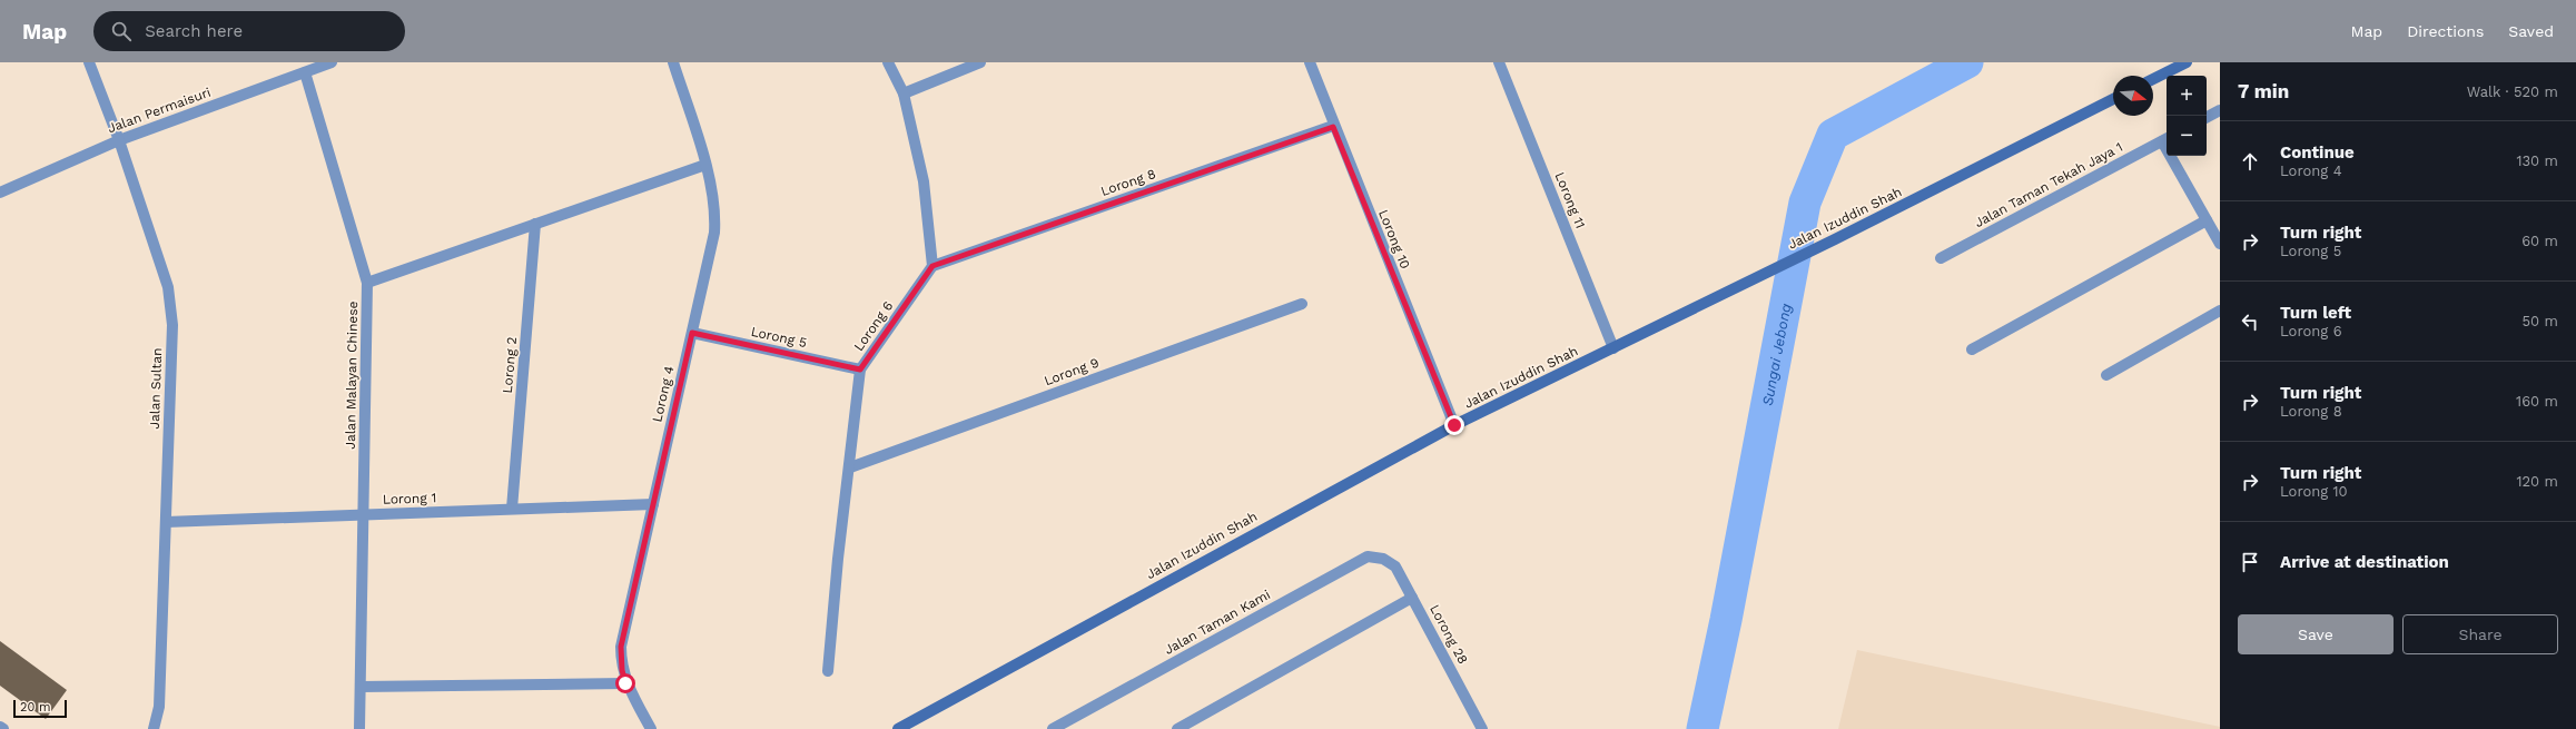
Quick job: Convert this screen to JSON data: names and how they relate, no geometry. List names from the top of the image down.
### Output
{
  "streets": {
    "main road": ["Jalan Izuddin Shah"],
    "street": [
      "Jalan Permaisuri",
      "Lorong 8",
      "Jalan Taman Tekah Jaya 1",
      "Lorong 11",
      "Lorong 10",
      "Lorong 6",
      "Lorong 5",
      "Lorong 2",
      "Lorong 9",
      "Jalan Malayan Chinese",
      "Jalan Sultan",
      "Lorong 4",
      "Lorong 1",
      "Jalan Taman Kami",
      "Lorong 28"
    ]
  },
  "crossings": [
    ["Jalan Permaisuri", "Jalan Malayan Chinese"],
    ["Jalan Permaisuri", "Jalan Sultan"],
    ["Lorong 8", "Lorong 10"],
    ["Lorong 8", "Lorong 6"],
    ["Lorong 11", "Jalan Izuddin Shah"],
    ["Jalan Izuddin Shah", "Lorong 10"],
    ["Lorong 6", "Lorong 5"],
    ["Lorong 6", "Lorong 9"],
    ["Lorong 5", "Lorong 4"],
    ["Lorong 2", "Lorong 1"],
    ["Jalan Malayan Chinese", "Lorong 1"],
    ["Jalan Sultan", "Lorong 1"],
    ["Lorong 4", "Lorong 1"],
    ["Jalan Taman Kami", "Lorong 28"]
  ],
  "water": ["Sungai Jebong"],
  "scale_bar": "20 m",
  "north": "right",
  "page": {
    "header": "Map",
    "search": "Search here",
    "nav": ["Map", "Directions", "Saved"],
    "heading": ["7 min", "Walk · 520 m"],
    "map_buttons": ["+", "−"],
    "list": [
      ["Continue", "Lorong 4", "130 m"],
      ["Turn right", "Lorong 5", "60 m"],
      ["Turn left", "Lorong 6", "50 m"],
      ["Turn right", "Lorong 8", "160 m"],
      ["Turn right", "Lorong 10", "120 m"],
      "Arrive at destination"
    ],
    "buttons": ["Save", "Share"],
    "scale": "20 m"
  }
}
